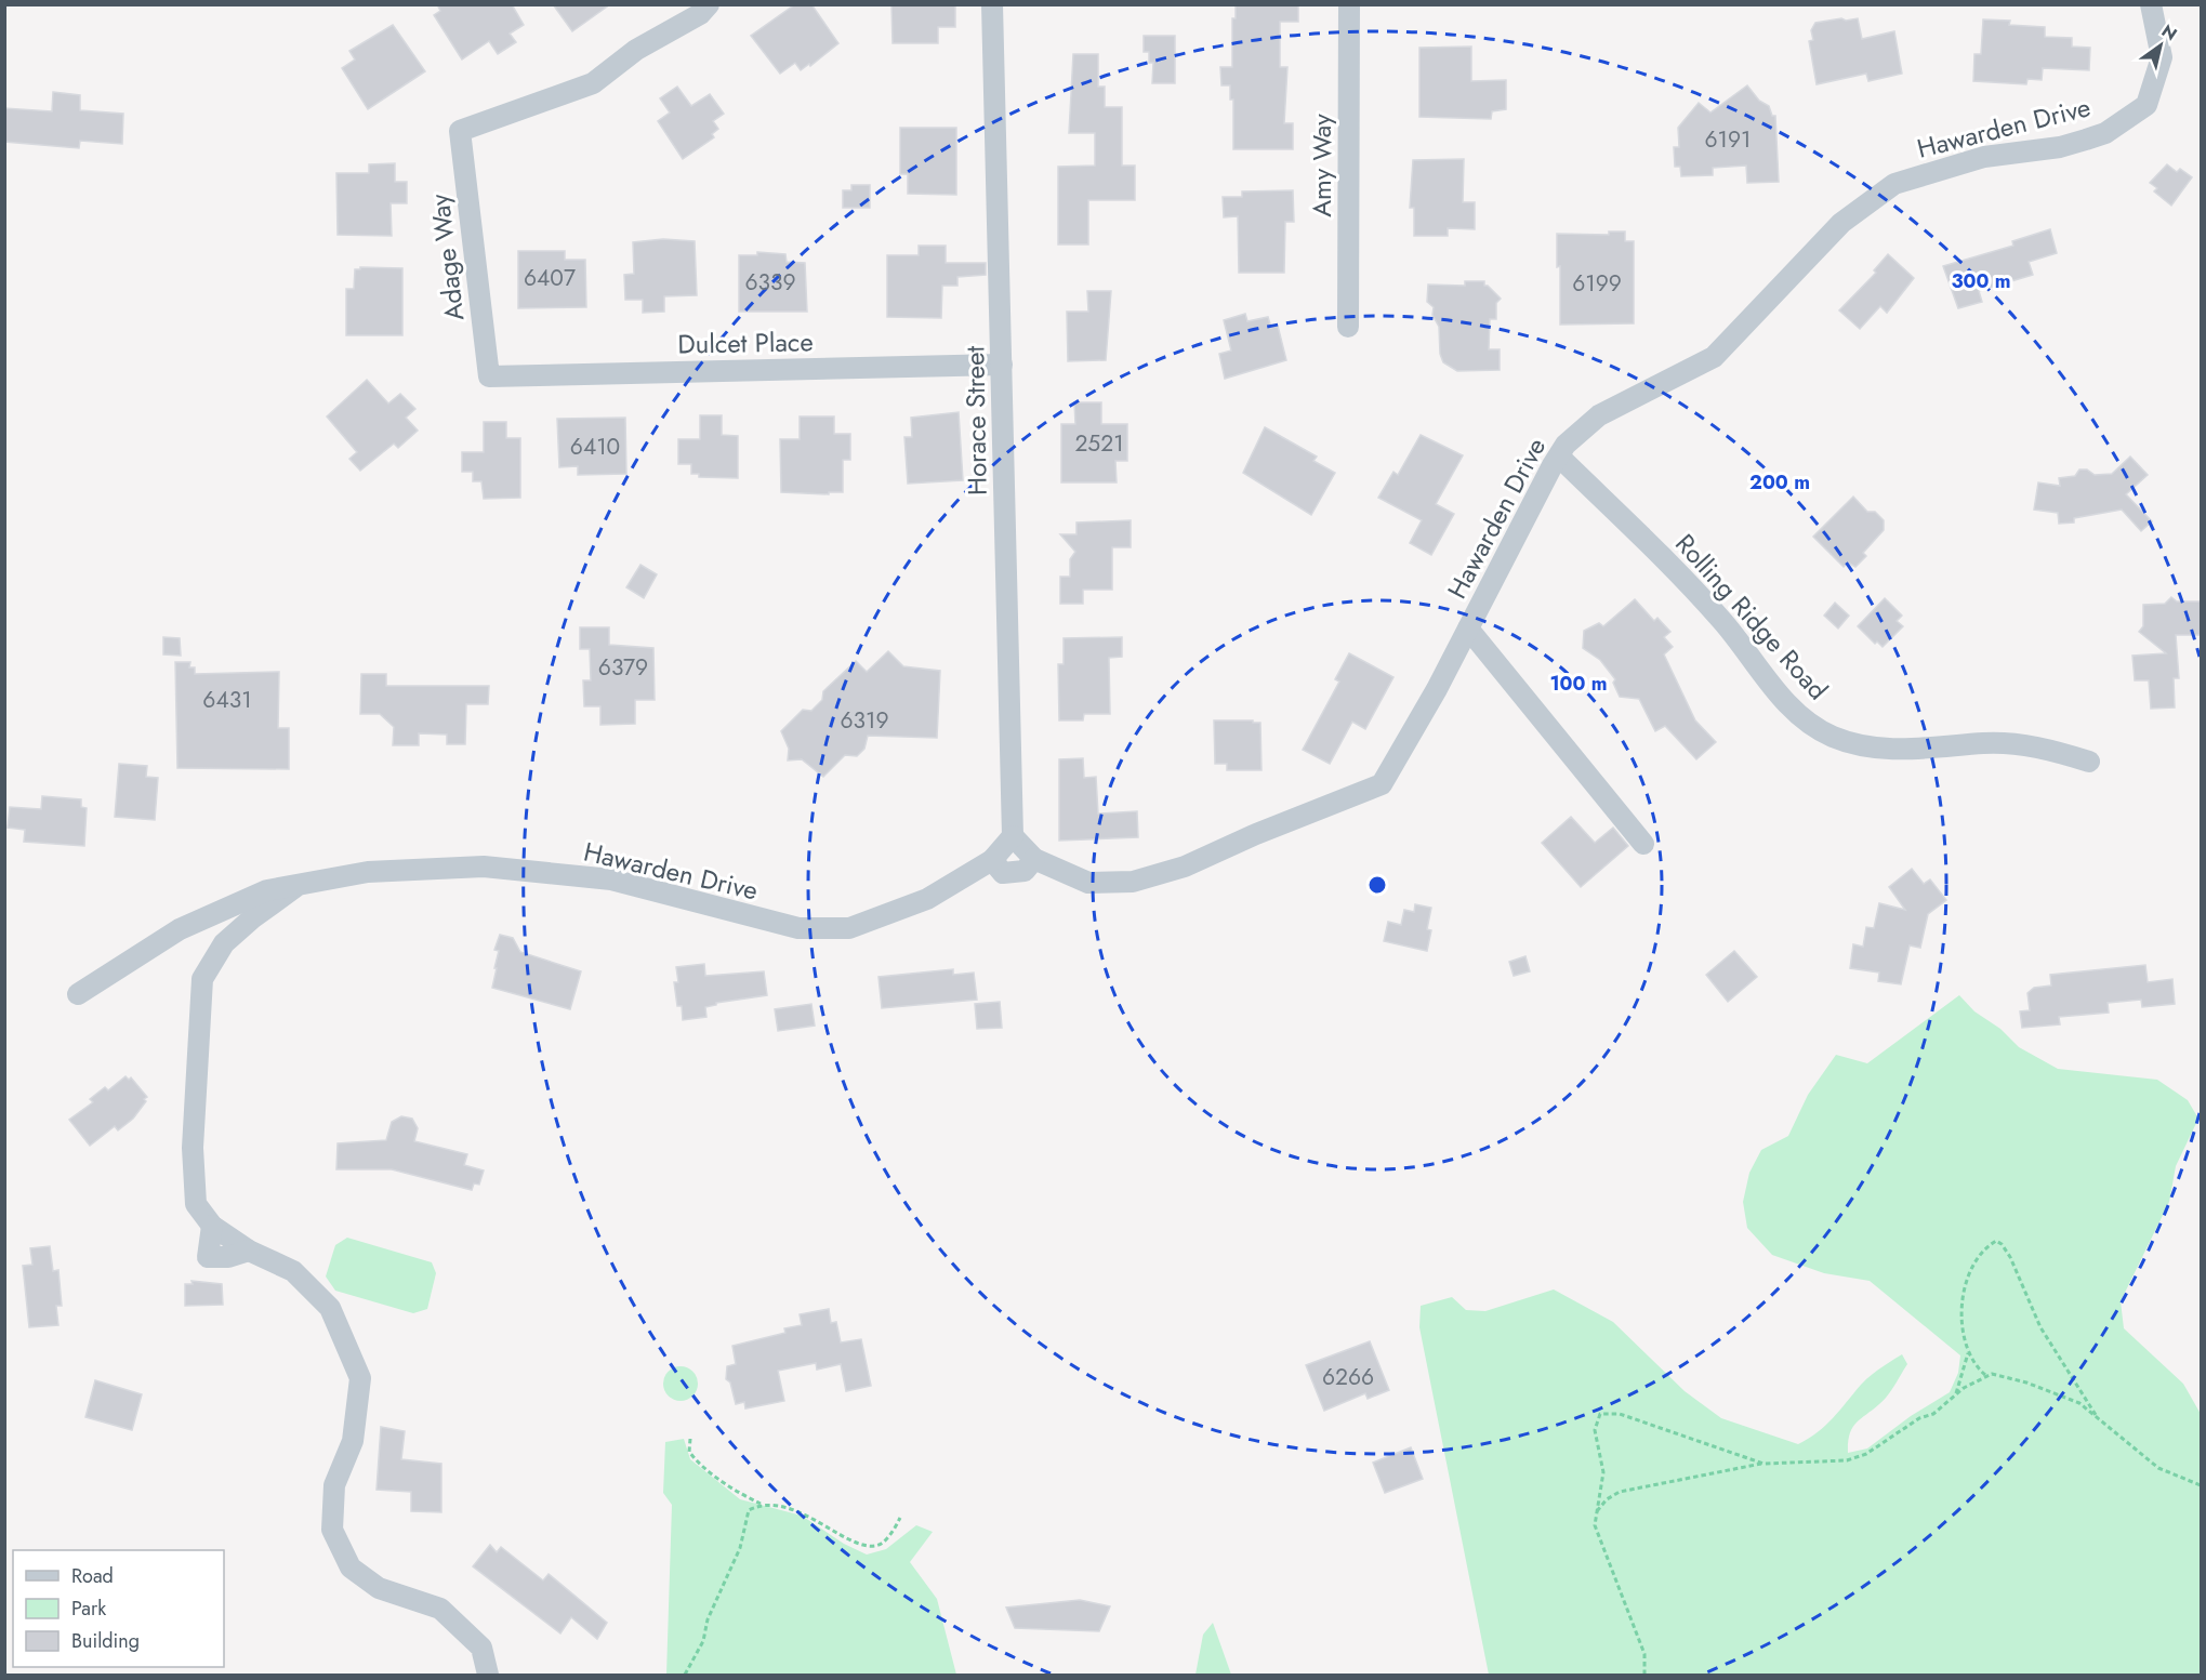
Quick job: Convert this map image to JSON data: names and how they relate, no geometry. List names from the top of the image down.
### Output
{
  "streets": {
    "street": [
      "Hawarden Drive",
      "Amy Way",
      "Adage Way",
      "Dulcet Place",
      "Horace Street",
      "Rolling Ridge Road"
    ]
  },
  "crossings": [
    ["Hawarden Drive", "Horace Street"],
    ["Hawarden Drive", "Rolling Ridge Road"],
    ["Adage Way", "Dulcet Place"],
    ["Dulcet Place", "Horace Street"]
  ],
  "house_numbers": [
    "6191",
    "6407",
    "6339",
    "6199",
    "2521",
    "6410",
    "6379",
    "6431",
    "6319",
    "6266"
  ],
  "legend": ["Road", "Park", "Building"],
  "north": "top right",
  "rings": ["300 m", "200 m", "100 m"]
}
